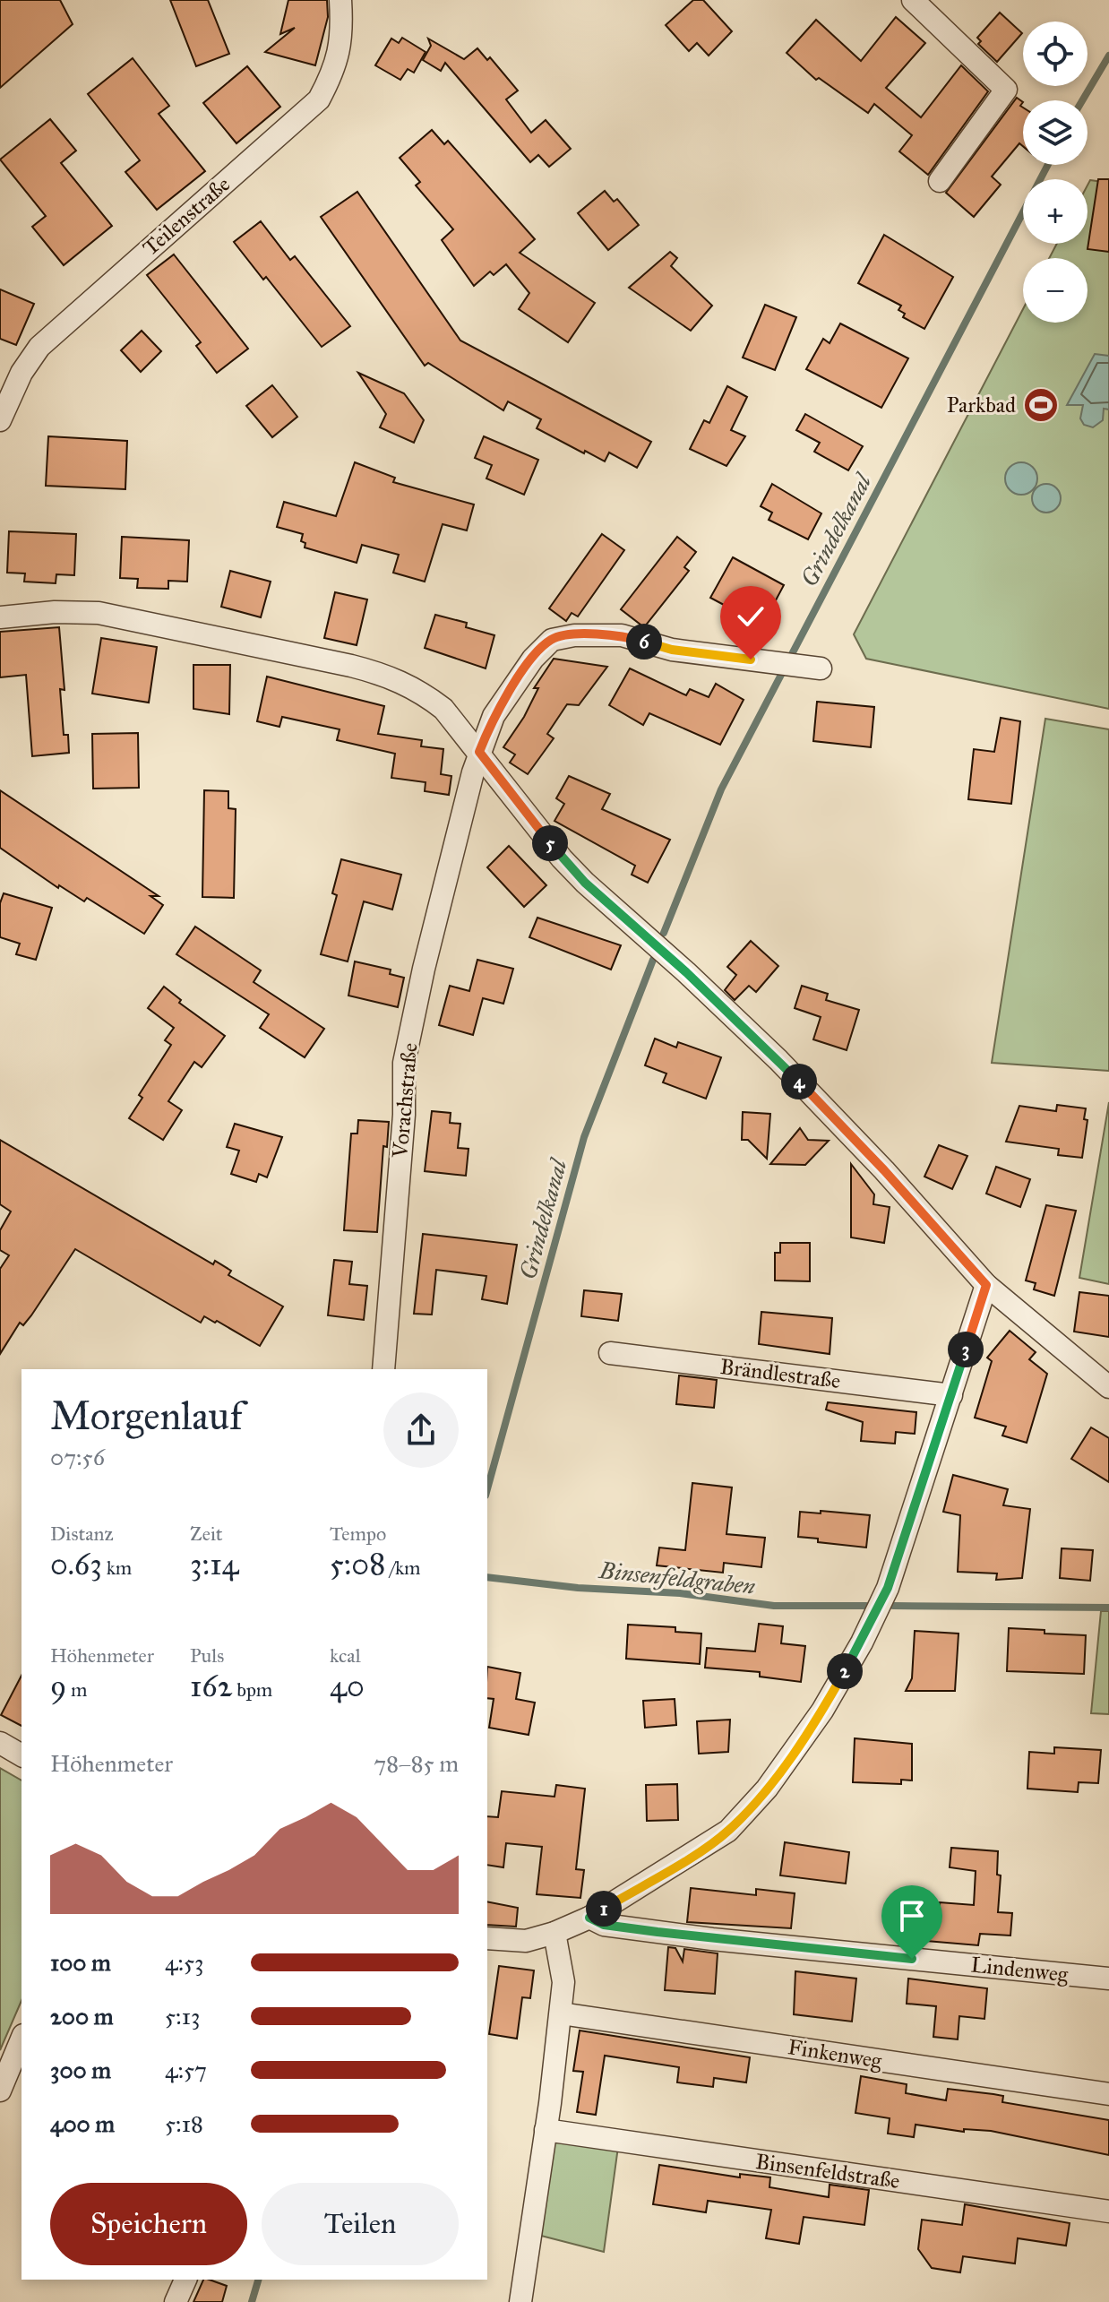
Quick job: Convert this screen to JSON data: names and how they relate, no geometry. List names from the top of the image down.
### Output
{
  "streets": {
    "street": [
      "Teilenstraße",
      "Vorachstraße",
      "Brändlestraße",
      "Lindenweg",
      "Finkenweg",
      "Binsenfeldstraße"
    ]
  },
  "water": ["Grindelkanal", "Binsenfeldgraben"],
  "places": {
    "sports": ["Parkbad"]
  },
  "page": {
    "map_buttons": ["+", "−"],
    "pins": [
      "6",
      "5",
      "4",
      "3",
      "2",
      "1"
    ],
    "heading": ["Morgenlauf", "07:56"],
    "stats": [
      ["Distanz", "0.63 km"],
      ["Zeit", "3:14"],
      ["Tempo", "5:08 /km"],
      ["Höhenmeter", "9 m"],
      ["Puls", "162 bpm"],
      ["kcal", "40"]
    ],
    "chart": ["Höhenmeter", "78–85 m"],
    "list": [
      {
        "name": "100 m",
        "note": "4:53"
      },
      {
        "name": "200 m",
        "note": "5:13"
      },
      {
        "name": "300 m",
        "note": "4:57"
      },
      {
        "name": "400 m",
        "note": "5:18"
      }
    ],
    "buttons": ["Speichern", "Teilen"]
  }
}
